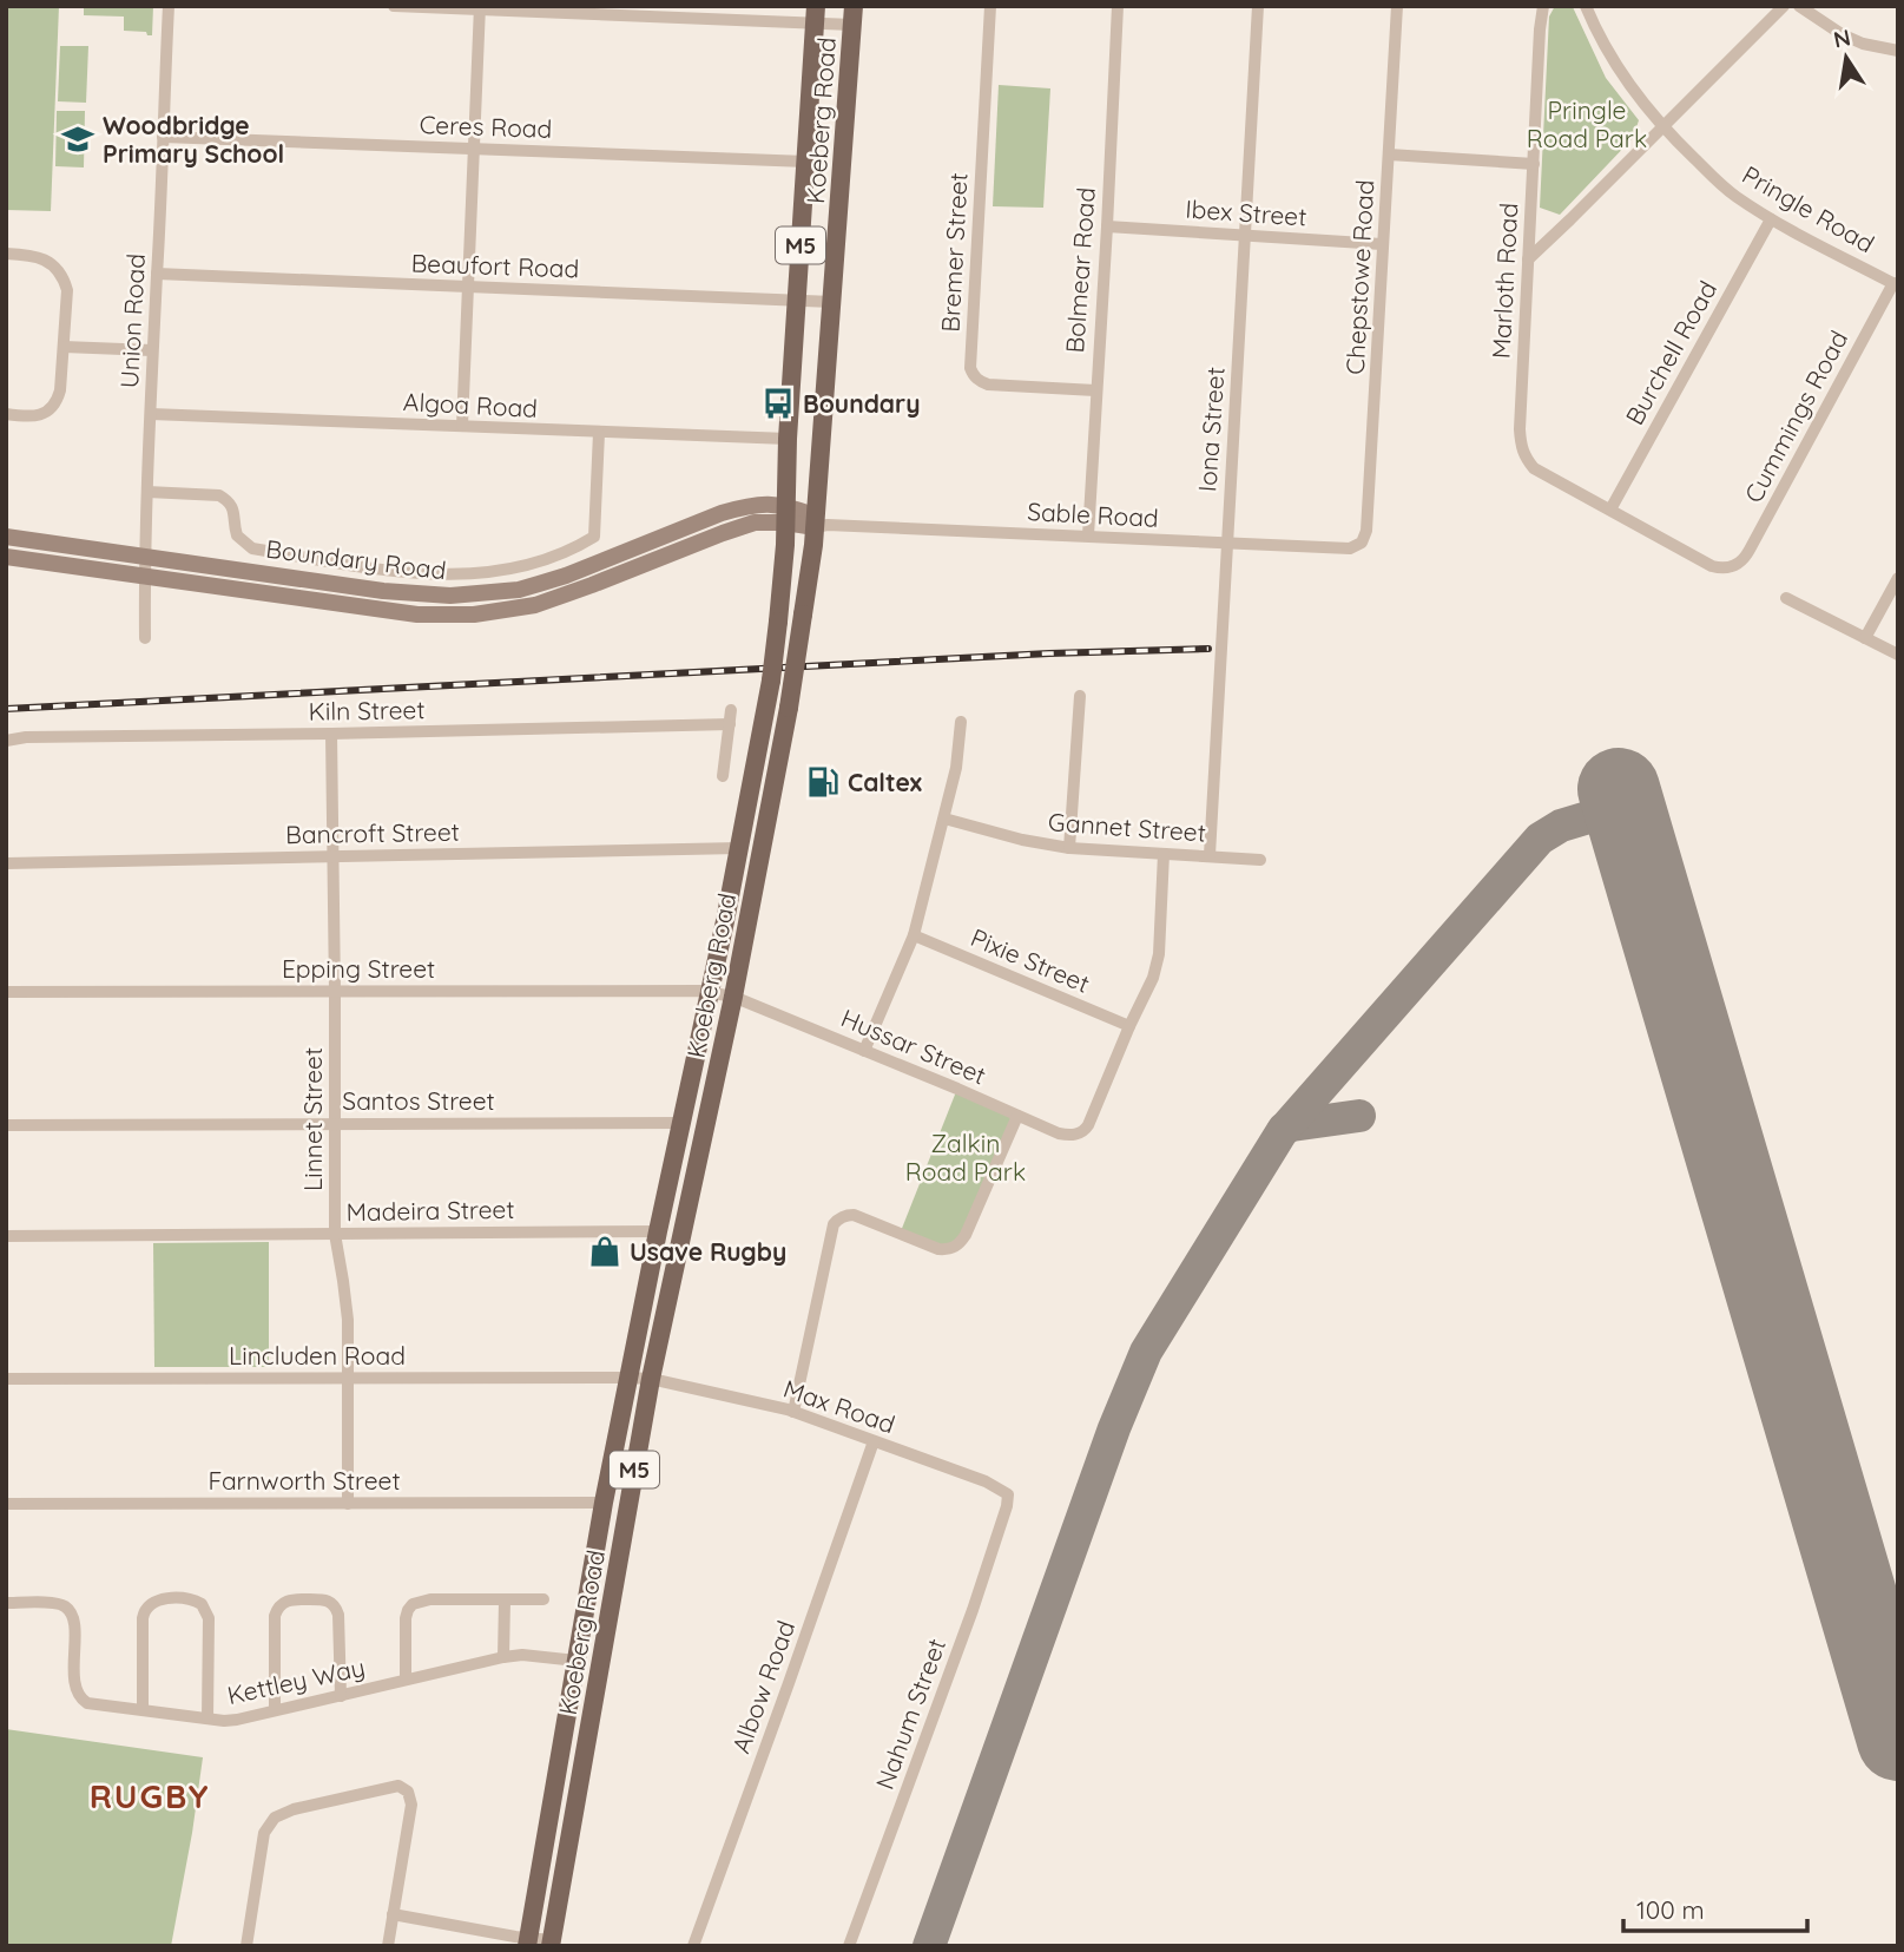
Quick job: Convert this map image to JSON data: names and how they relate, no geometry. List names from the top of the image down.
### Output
{
  "streets": {
    "main road": ["Koeberg Road", "M5", "Boundary Road"],
    "street": [
      "Ceres Road",
      "Pringle Road",
      "Ibex Street",
      "Bremer Street",
      "Beaufort Road",
      "Bolmear Road",
      "Chepstowe Road",
      "Marloth Road",
      "Union Road",
      "Burchell Road",
      "Algoa Road",
      "Cummings Road",
      "Iona Street",
      "Sable Road",
      "Kiln Street",
      "Gannet Street",
      "Bancroft Street",
      "Pixie Street",
      "Epping Street",
      "Hussar Street",
      "Santos Street",
      "Linnet Street",
      "Madeira Street",
      "Lincluden Road",
      "Max Road",
      "Farnworth Street",
      "Kettley Way",
      "Albow Road",
      "Nahum Street"
    ]
  },
  "crossings": [
    ["Koeberg Road", "Ceres Road"],
    ["Koeberg Road", "Beaufort Road"],
    ["Koeberg Road", "Algoa Road"],
    ["Koeberg Road", "Sable Road"],
    ["Koeberg Road", "Boundary Road"],
    ["Koeberg Road", "Bancroft Street"],
    ["Koeberg Road", "Epping Street"],
    ["Koeberg Road", "Hussar Street"],
    ["Koeberg Road", "Santos Street"],
    ["Koeberg Road", "Madeira Street"],
    ["Koeberg Road", "Lincluden Road"],
    ["Koeberg Road", "Max Road"],
    ["Koeberg Road", "Farnworth Street"],
    ["Koeberg Road", "Kettley Way"],
    ["Ceres Road", "Union Road"],
    ["Pringle Road", "Burchell Road"],
    ["Pringle Road", "Cummings Road"],
    ["Ibex Street", "Bolmear Road"],
    ["Ibex Street", "Chepstowe Road"],
    ["Ibex Street", "Iona Street"],
    ["Bremer Street", "Bolmear Road"],
    ["Beaufort Road", "Union Road"],
    ["Bolmear Road", "Sable Road"],
    ["Chepstowe Road", "Sable Road"],
    ["Marloth Road", "Burchell Road"],
    ["Marloth Road", "Cummings Road"],
    ["Union Road", "Algoa Road"],
    ["Union Road", "Boundary Road"],
    ["Burchell Road", "Cummings Road"],
    ["Iona Street", "Sable Road"],
    ["Iona Street", "Gannet Street"],
    ["Kiln Street", "Linnet Street"],
    ["Bancroft Street", "Linnet Street"],
    ["Pixie Street", "Hussar Street"],
    ["Epping Street", "Hussar Street"],
    ["Epping Street", "Linnet Street"],
    ["Santos Street", "Linnet Street"],
    ["Linnet Street", "Madeira Street"],
    ["Linnet Street", "Lincluden Road"],
    ["Linnet Street", "Farnworth Street"],
    ["Lincluden Road", "Max Road"],
    ["Max Road", "Albow Road"],
    ["Max Road", "Nahum Street"]
  ],
  "districts": ["RUGBY"],
  "parks": ["Pringle Road Park", "Zalkin Road Park"],
  "places": {
    "school or university": ["Woodbridge Primary School"],
    "bus stop": ["Boundary"],
    "fuel station": ["Caltex"],
    "shop": ["Usave Rugby"]
  },
  "scale_bar": "100 m",
  "north": "top"
}
